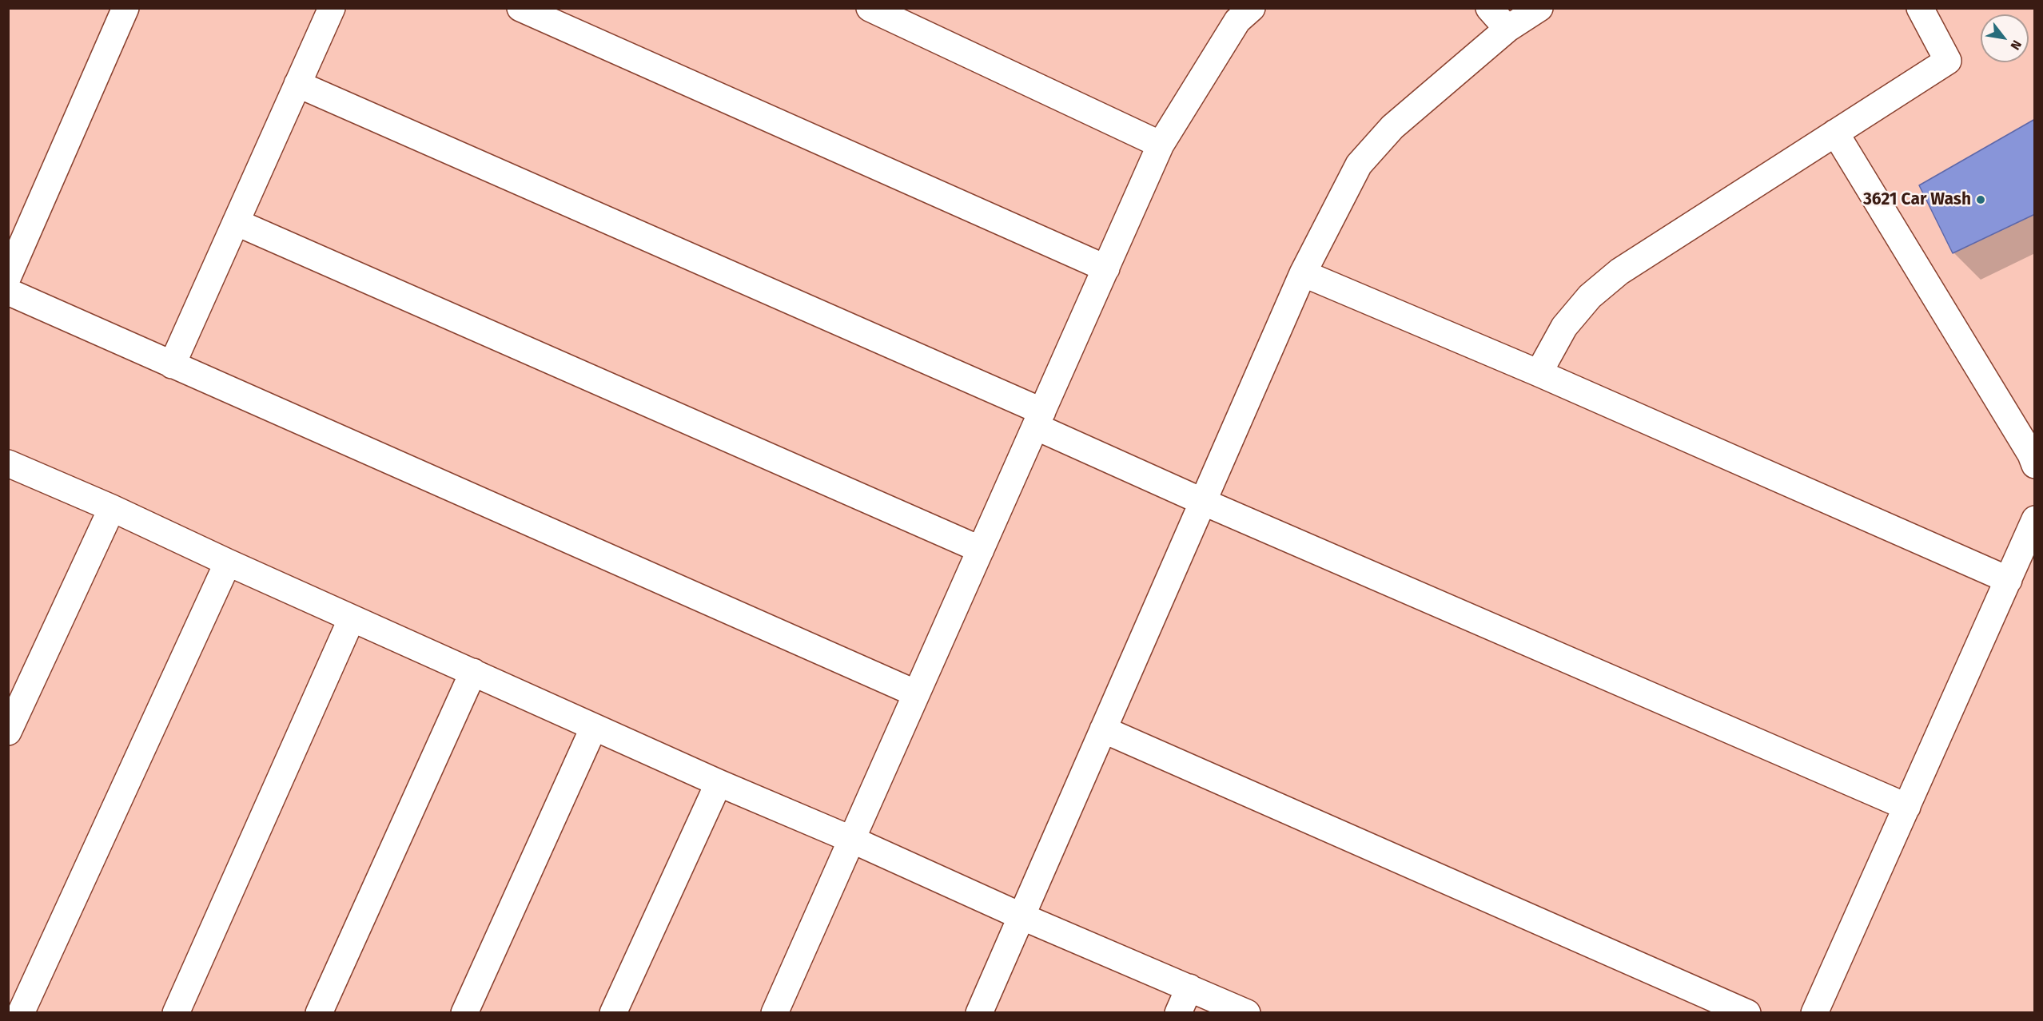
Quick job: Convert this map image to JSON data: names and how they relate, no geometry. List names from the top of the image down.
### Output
{
  "places": ["3621 Car Wash"],
  "north": "bottom right"
}
